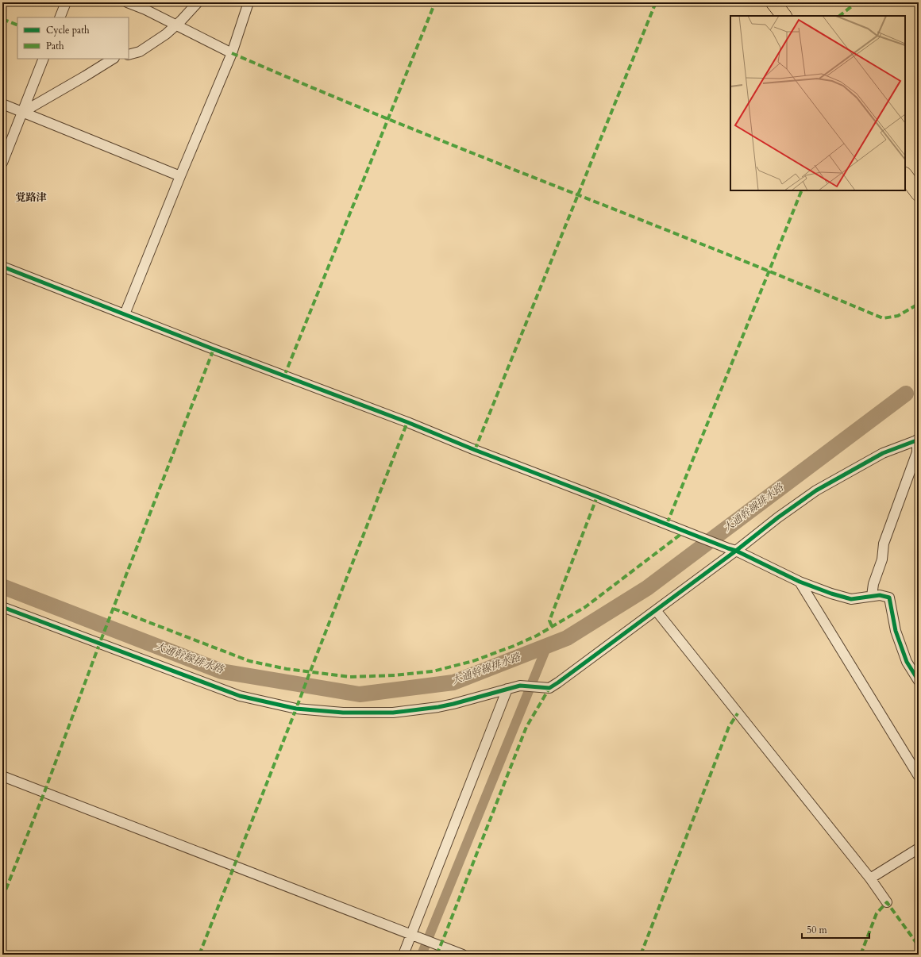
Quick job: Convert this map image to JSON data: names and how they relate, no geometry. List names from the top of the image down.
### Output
{
  "districts": ["覚路津"],
  "water": ["大通幹線排水路"],
  "legend": ["Cycle path", "Path"],
  "scale_bar": "50 m"
}
